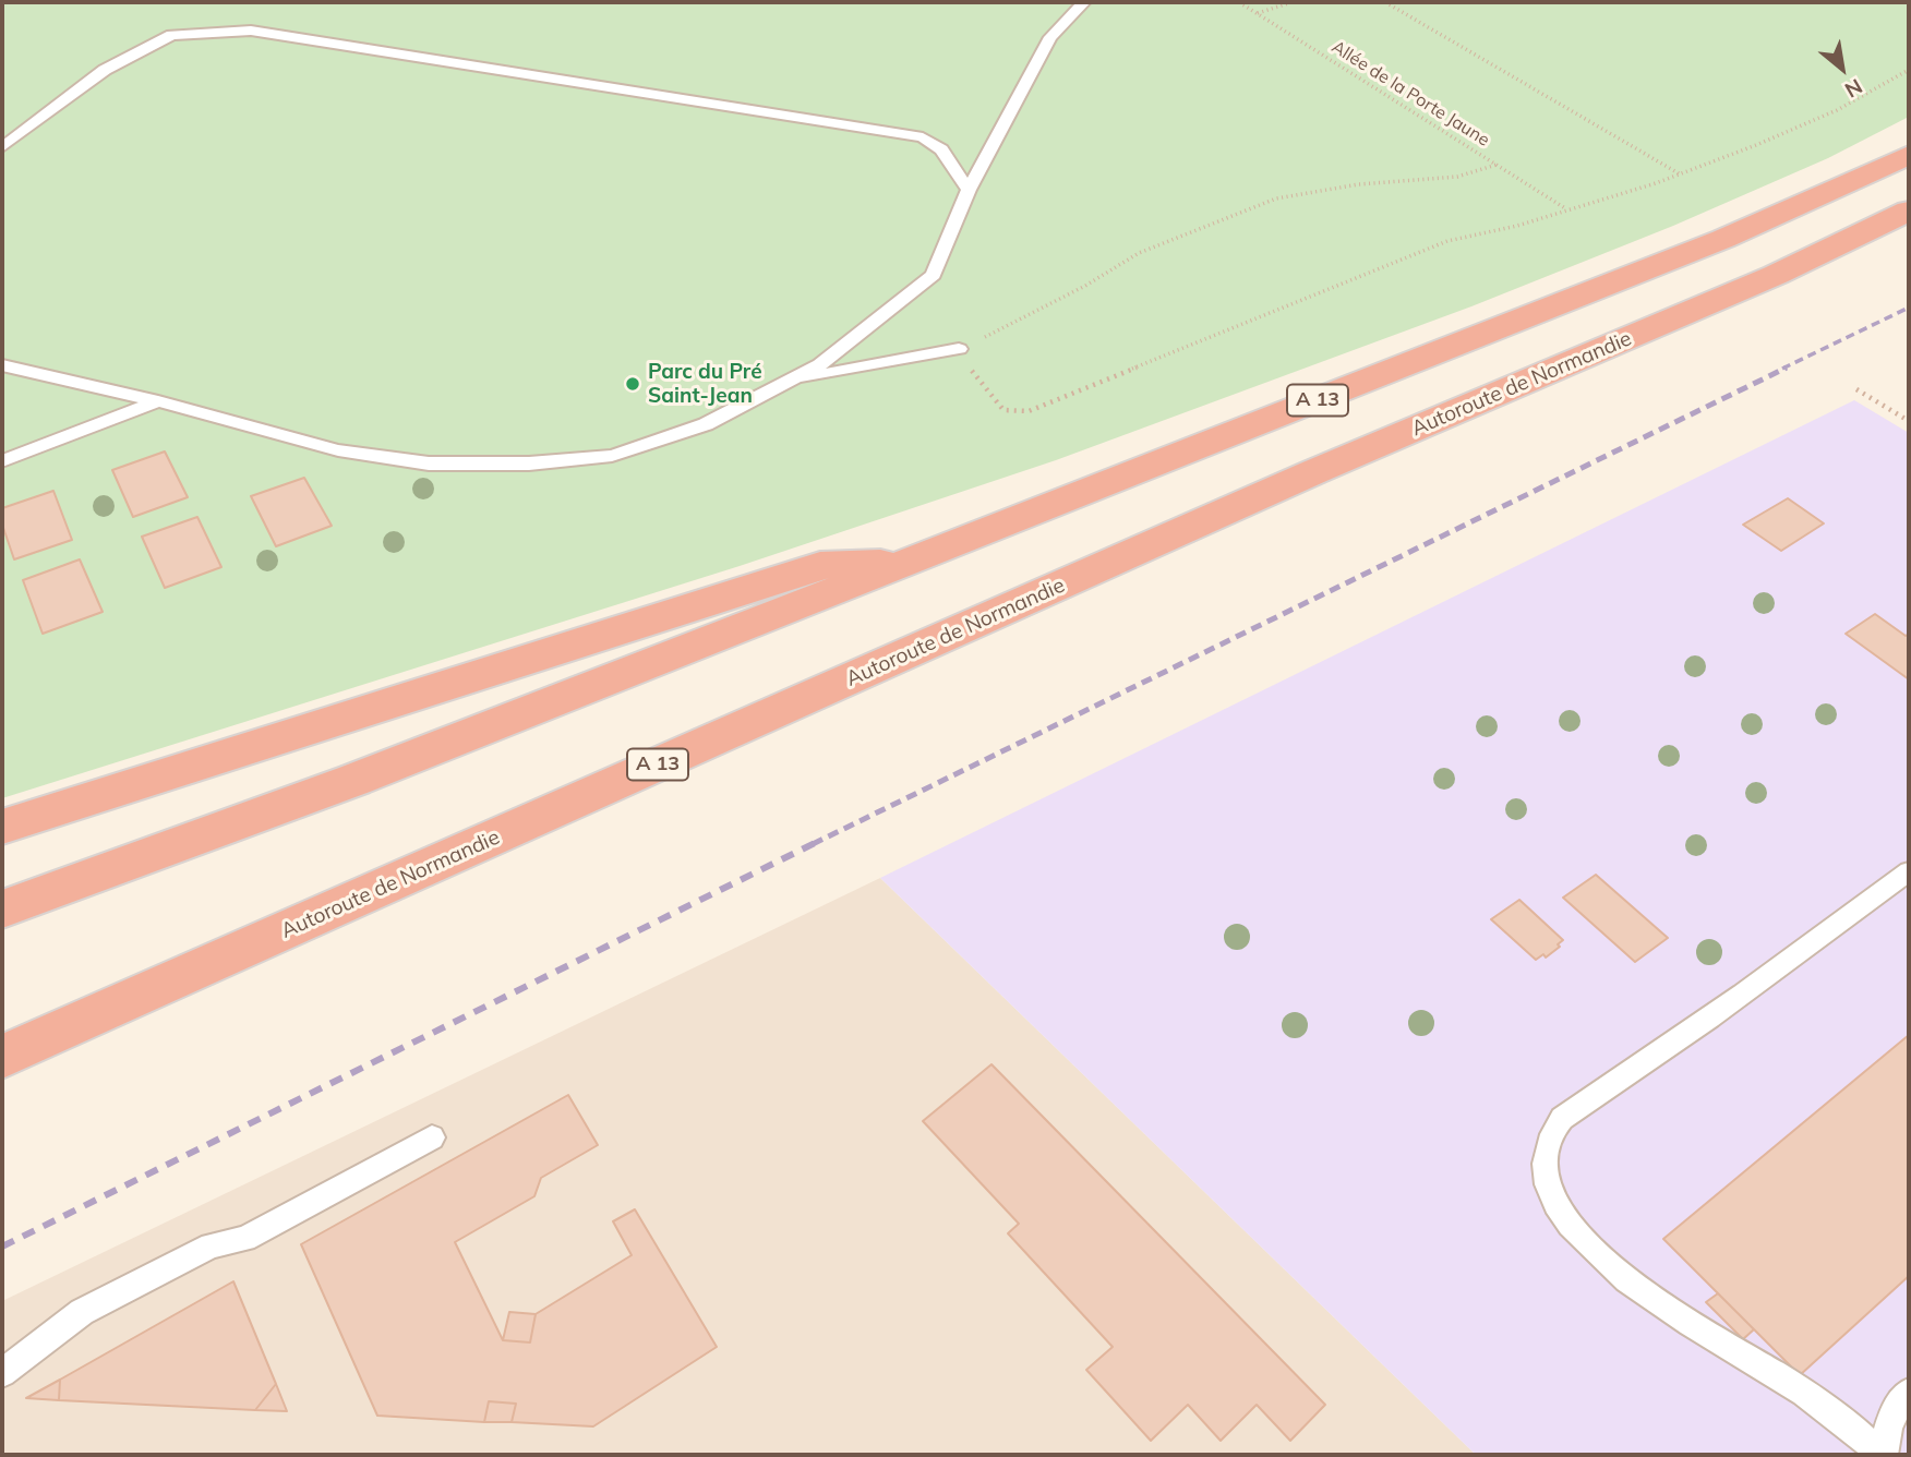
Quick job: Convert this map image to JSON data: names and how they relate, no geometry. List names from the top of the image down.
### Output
{
  "streets": {
    "highway": ["Autoroute de Normandie", "A 13"],
    "path": ["Allée de la Porte Jaune"]
  },
  "places": ["Parc du Pré Saint-Jean"],
  "north": "bottom right"
}
